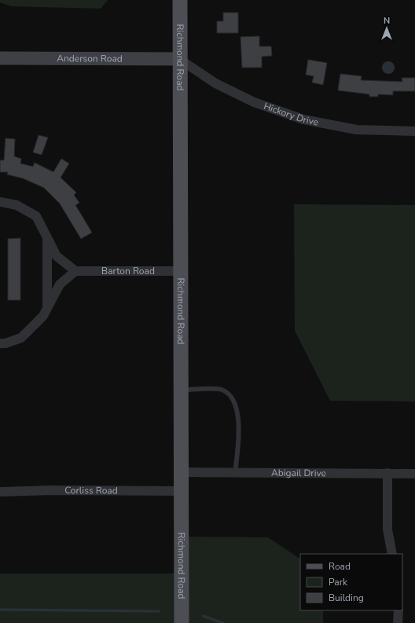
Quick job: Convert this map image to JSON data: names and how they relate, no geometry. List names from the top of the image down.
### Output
{
  "streets": {
    "main road": ["Richmond Road"],
    "street": [
      "Anderson Road",
      "Hickory Drive",
      "Barton Road",
      "Abigail Drive",
      "Corliss Road"
    ]
  },
  "crossings": [
    ["Richmond Road", "Anderson Road"],
    ["Richmond Road", "Hickory Drive"],
    ["Richmond Road", "Barton Road"],
    ["Richmond Road", "Abigail Drive"],
    ["Richmond Road", "Corliss Road"],
    ["Anderson Road", "Hickory Drive"]
  ],
  "legend": ["Road", "Park", "Building"],
  "north": "top"
}
